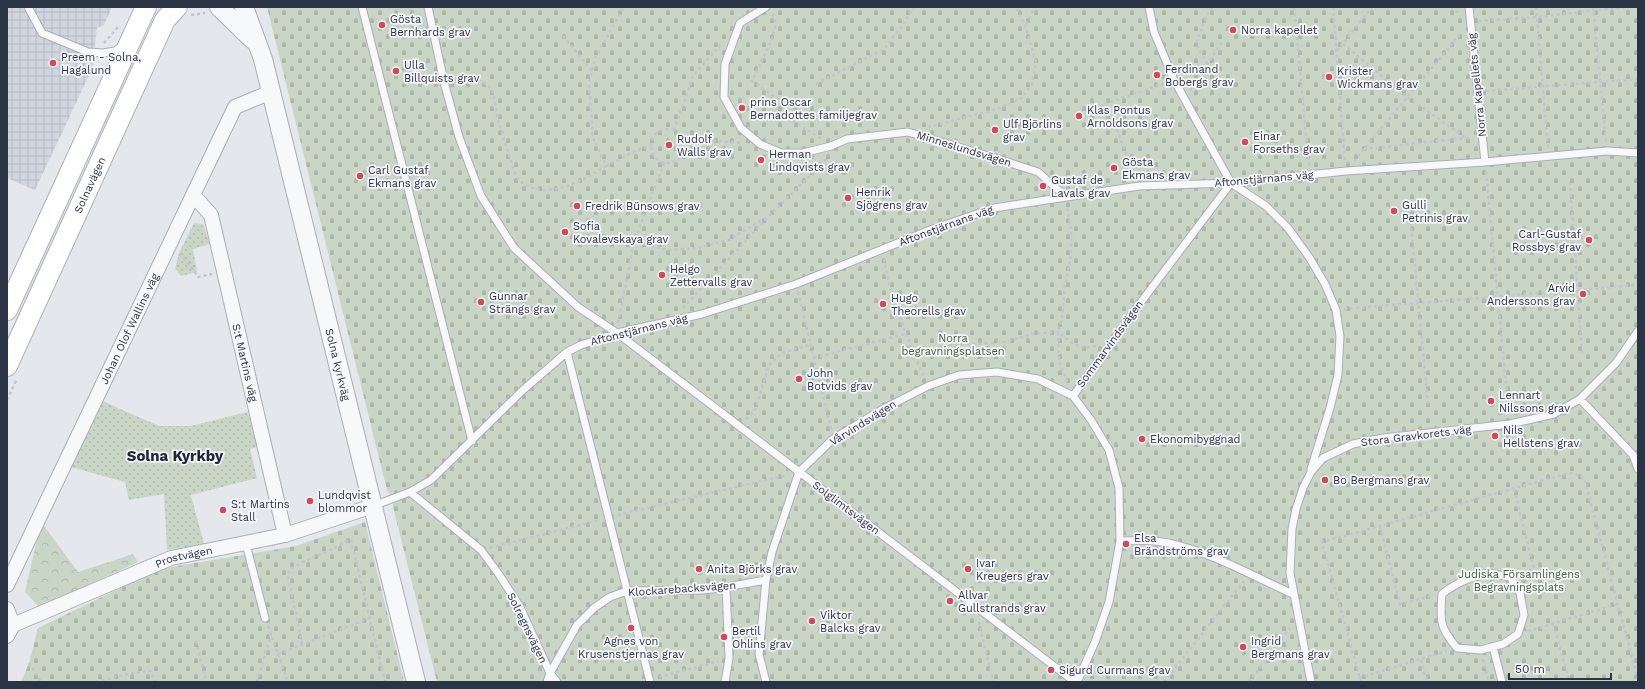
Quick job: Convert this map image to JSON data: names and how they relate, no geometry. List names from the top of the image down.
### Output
{
  "streets": {
    "main road": ["Solnavägen"],
    "street": [
      "Johan Olof Wallins väg",
      "S:t Martins väg",
      "Solna kyrkväg",
      "Prostvägen"
    ],
    "lane": [
      "Norra Kapellets väg",
      "Minneslundsvägen",
      "Aftonstjärnans väg",
      "Sommarvindsvägen",
      "Vårvindsvägen",
      "Stora Gravkorets väg",
      "Solglimtsvägen",
      "Klockarebacksvägen",
      "Solregnsvägen"
    ]
  },
  "crossings": [
    ["Norra Kapellets väg", "Aftonstjärnans väg"],
    ["Minneslundsvägen", "Aftonstjärnans väg"],
    ["Aftonstjärnans väg", "Sommarvindsvägen"],
    ["Aftonstjärnans väg", "Solna kyrkväg"],
    ["Aftonstjärnans väg", "Solglimtsvägen"],
    ["Aftonstjärnans väg", "Prostvägen"],
    ["Aftonstjärnans väg", "Solregnsvägen"],
    ["Johan Olof Wallins väg", "S:t Martins väg"],
    ["Johan Olof Wallins väg", "Solna kyrkväg"],
    ["Sommarvindsvägen", "Vårvindsvägen"],
    ["Sommarvindsvägen", "Solglimtsvägen"],
    ["S:t Martins väg", "Prostvägen"],
    ["Solna kyrkväg", "Prostvägen"],
    ["Vårvindsvägen", "Solglimtsvägen"],
    ["Vårvindsvägen", "Klockarebacksvägen"],
    ["Klockarebacksvägen", "Solregnsvägen"]
  ],
  "districts": ["Solna Kyrkby"],
  "parks": ["Norra begravningsplatsen", "Judiska Församlingens Begravningsplats"],
  "places": [
    "Gösta Bernhards grav",
    "Norra kapellet",
    "Preem - Solna, Hagalund",
    "Ulla Billquists grav",
    "Ferdinand Bobergs grav",
    "Krister Wickmans grav",
    "prins Oscar Bernadottes familjegrav",
    "Klas Pontus Arnoldsons grav",
    "Ulf Björlins grav",
    "Einar Forseths grav",
    "Rudolf Walls grav",
    "Herman Lindqvists grav",
    "Gösta Ekmans grav",
    "Carl Gustaf Ekmans grav",
    "Gustaf de Lavals grav",
    "Henrik Sjögrens grav",
    "Fredrik Bünsows grav",
    "Gulli Petrinis grav",
    "Sofia Kovalevskaya grav",
    "Carl-Gustaf Rossbys grav",
    "Helgo Zettervalls grav",
    "Arvid Anderssons grav",
    "Gunnar Strängs grav",
    "Hugo Theorells grav",
    "John Botvids grav",
    "Lennart Nilssons grav",
    "Nils Hellstens grav",
    "Ekonomibyggnad",
    "Bo Bergmans grav",
    "Lundqvist blommor",
    "S:t Martins Stall",
    "Elsa Brändströms grav",
    "Anita Björks grav",
    "Ivar Kreugers grav",
    "Allvar Gullstrands grav",
    "Viktor Balcks grav",
    "Agnes von Krusenstjernas grav",
    "Bertil Ohlins grav",
    "Ingrid Bergmans grav",
    "Sigurd Curmans grav"
  ],
  "scale_bar": "50 m"
}
